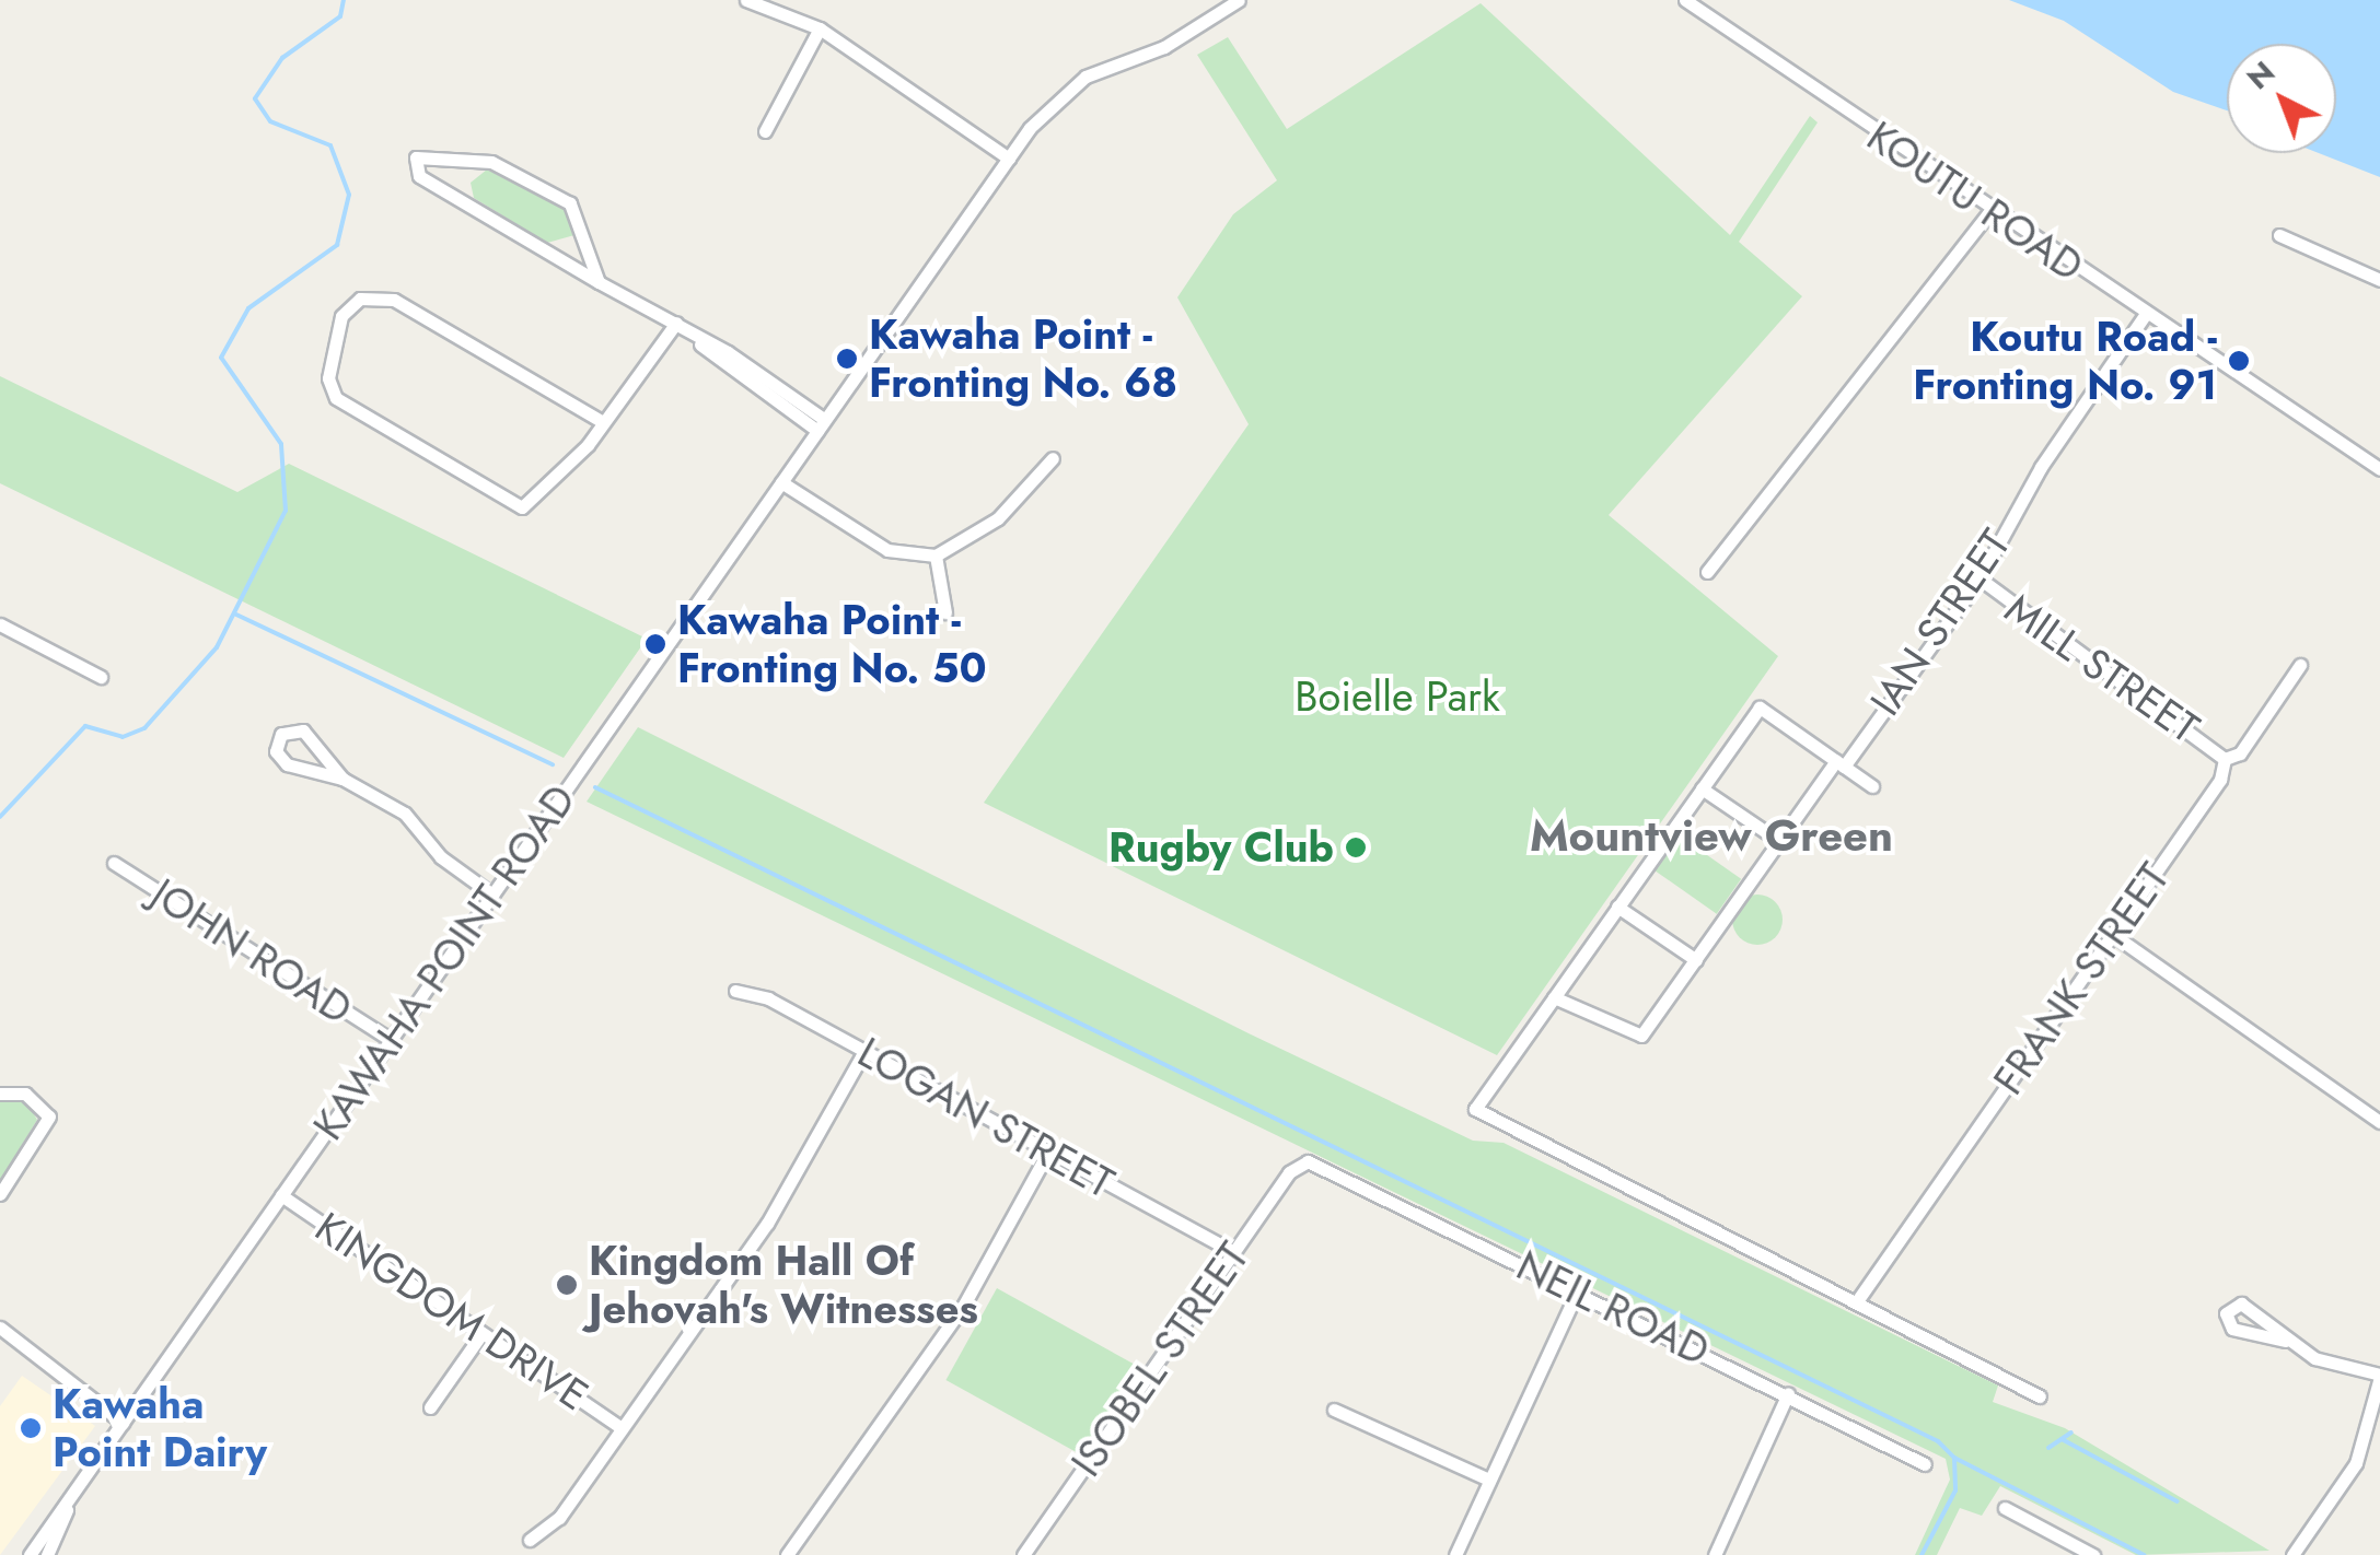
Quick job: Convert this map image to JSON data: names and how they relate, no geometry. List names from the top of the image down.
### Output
{
  "streets": {
    "street": [
      "KOUTU ROAD",
      "IAN STREET",
      "MILL STREET",
      "JOHN ROAD",
      "KAWAHA POINT ROAD",
      "FRANK STREET",
      "LOGAN STREET",
      "NEIL ROAD",
      "KINGDOM DRIVE",
      "ISOBEL STREET"
    ]
  },
  "crossings": [
    ["KOUTU ROAD", "IAN STREET"],
    ["IAN STREET", "MILL STREET"],
    ["MILL STREET", "FRANK STREET"],
    ["JOHN ROAD", "KAWAHA POINT ROAD"],
    ["KAWAHA POINT ROAD", "KINGDOM DRIVE"],
    ["LOGAN STREET", "ISOBEL STREET"],
    ["NEIL ROAD", "ISOBEL STREET"]
  ],
  "districts": ["Mountview Green"],
  "parks": ["Boielle Park"],
  "places": [
    "Kawaha Point - Fronting No. 68",
    "Koutu Road - Fronting No. 91",
    "Kawaha Point - Fronting No. 50",
    "Rugby Club",
    "Kingdom Hall Of Jehovah's Witnesses",
    "Kawaha Point Dairy"
  ],
  "north": "top left"
}
